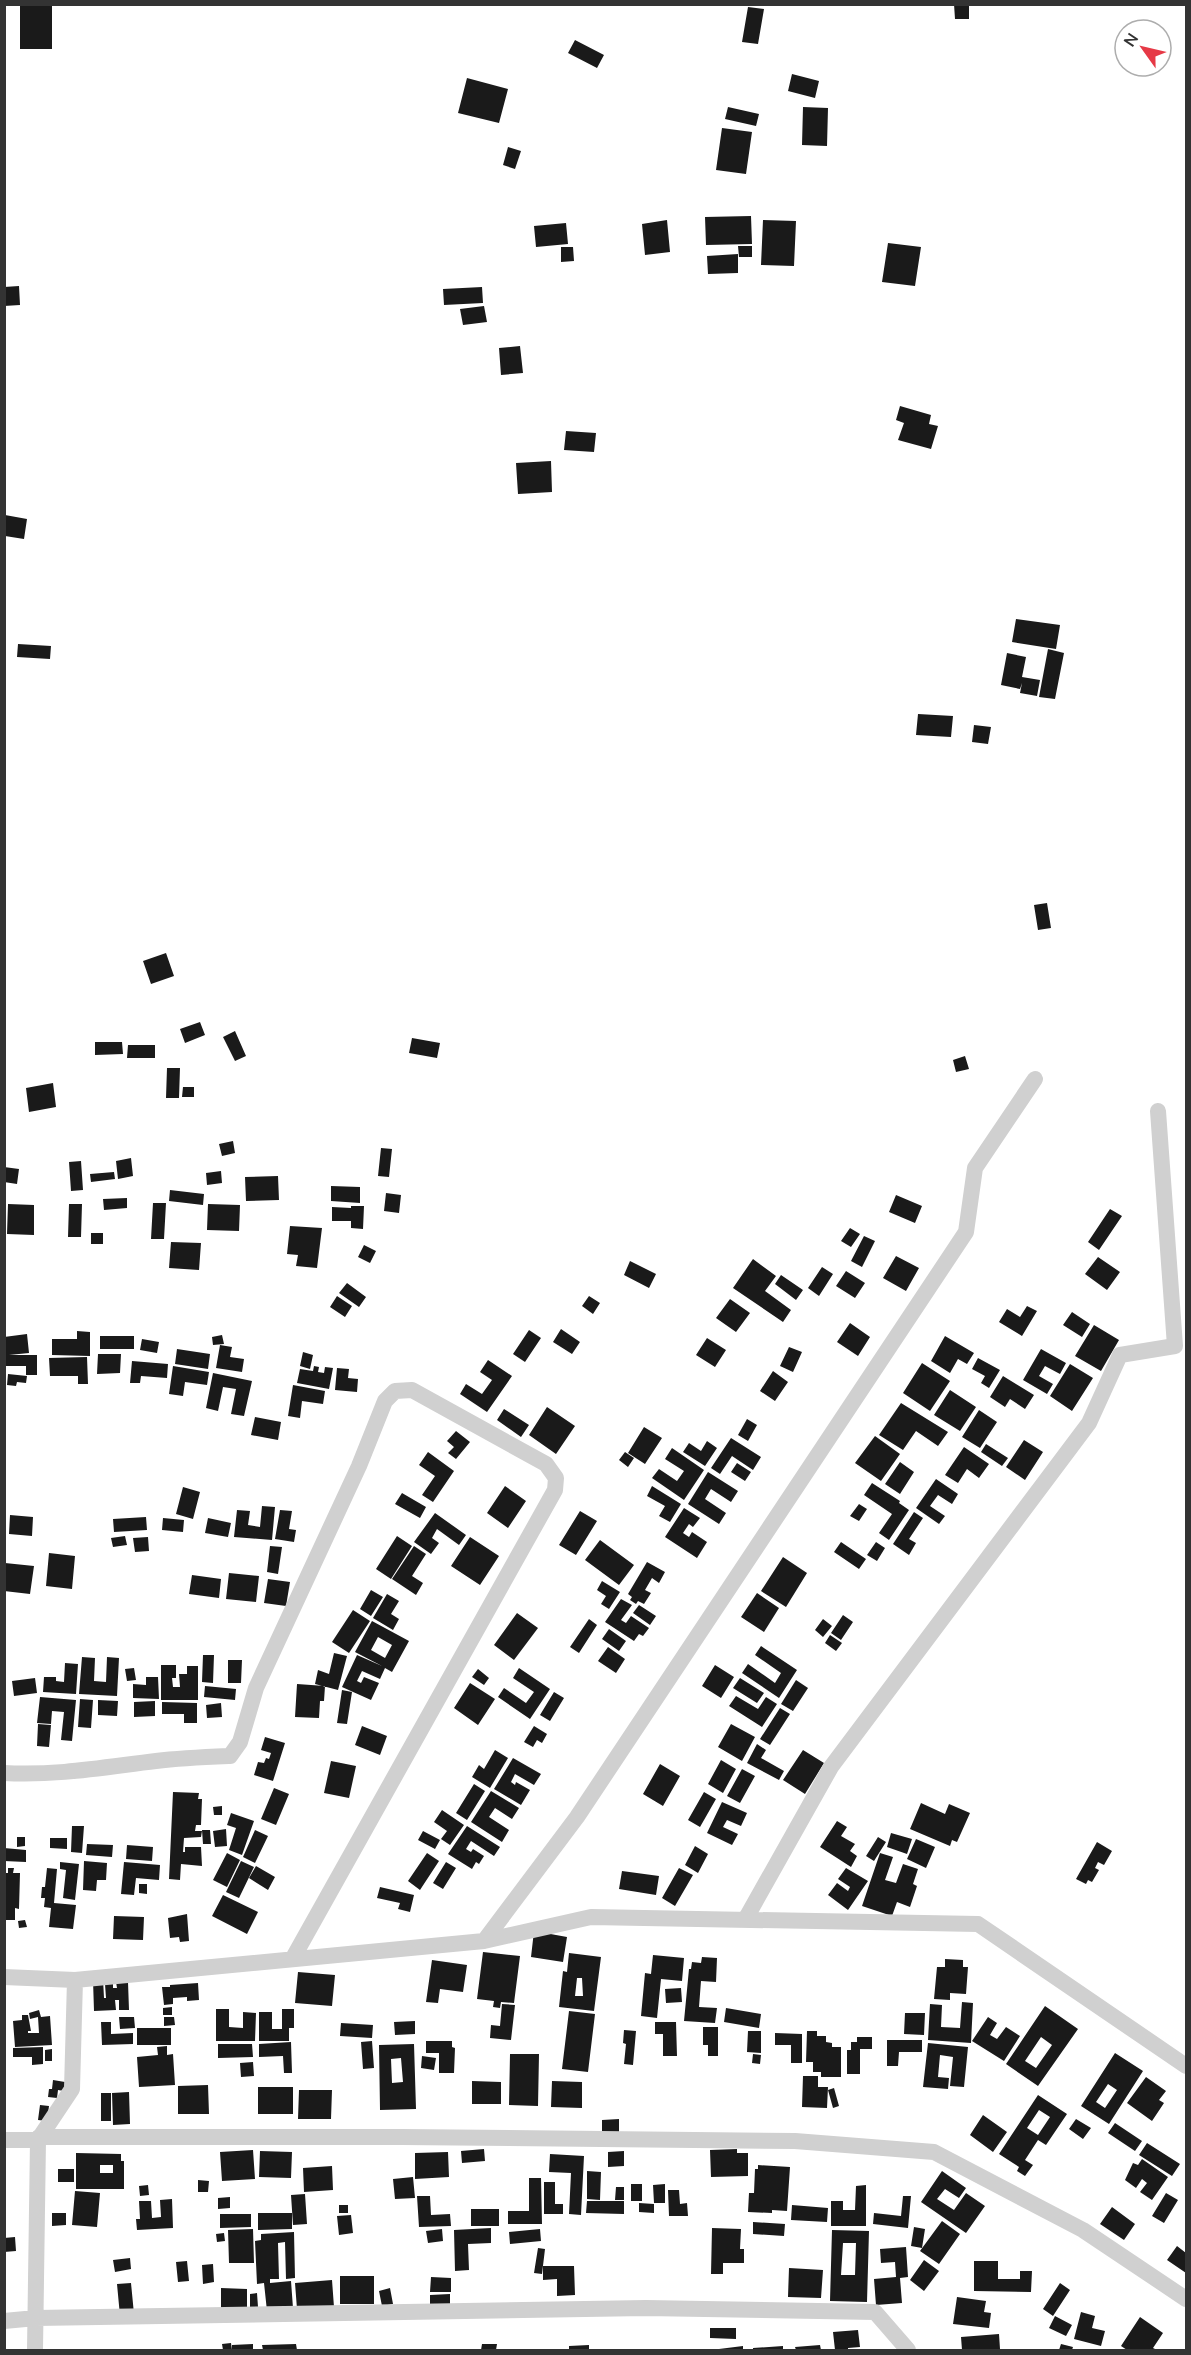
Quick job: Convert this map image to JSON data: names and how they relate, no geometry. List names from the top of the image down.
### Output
{
  "north": "top left"
}
